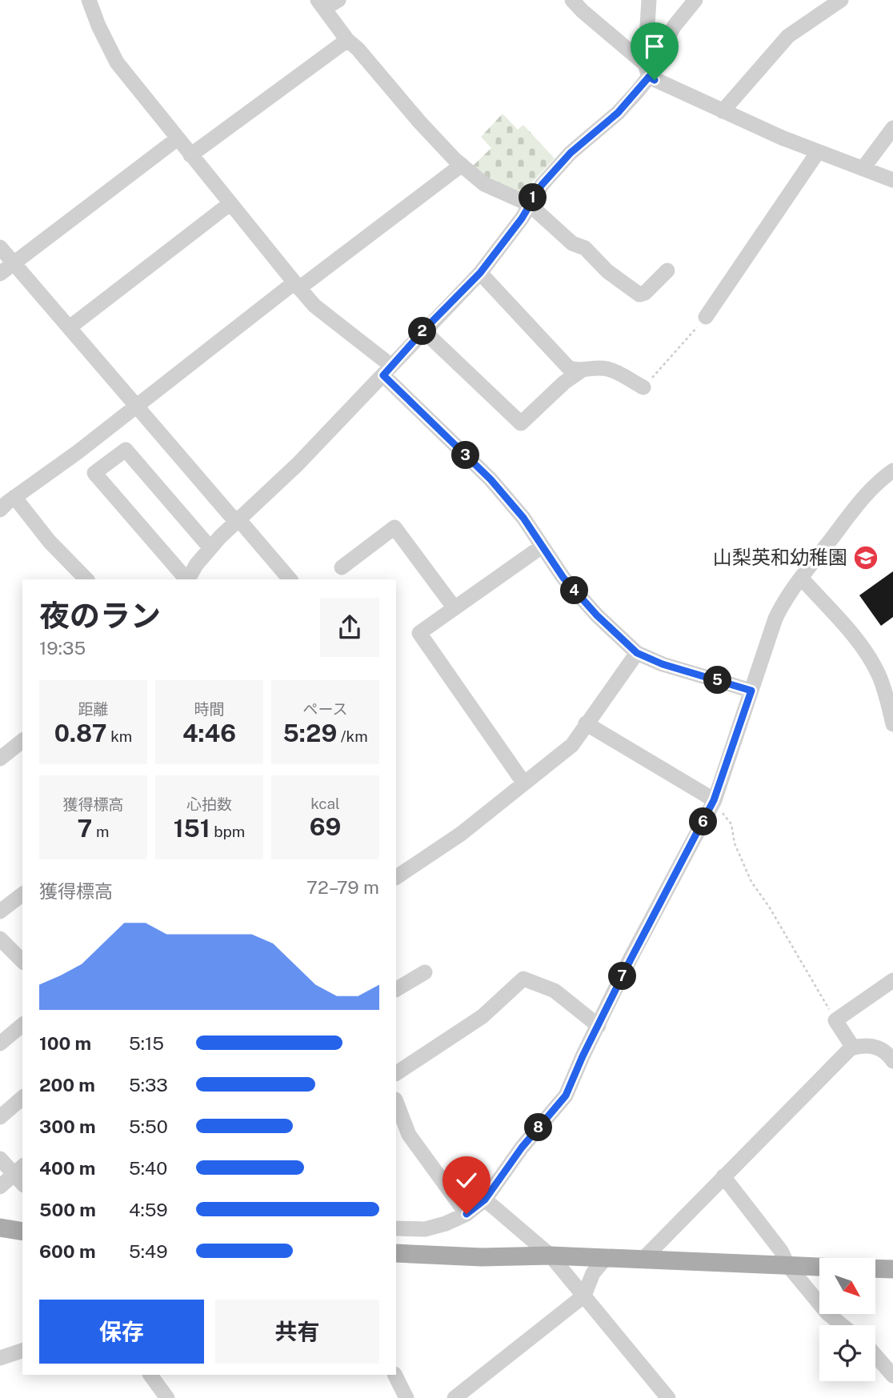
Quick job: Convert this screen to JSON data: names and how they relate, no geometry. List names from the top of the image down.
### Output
{
  "places": {
    "school or university": ["山梨英和幼稚園"]
  },
  "north": "bottom right",
  "page": {
    "pins": [
      "1",
      "2",
      "3",
      "4",
      "5",
      "6",
      "7",
      "8"
    ],
    "heading": ["夜のラン", "19:35"],
    "stats": [
      ["距離", "0.87 km"],
      ["時間", "4:46"],
      ["ペース", "5:29 /km"],
      ["獲得標高", "7 m"],
      ["心拍数", "151 bpm"],
      ["kcal", "69"]
    ],
    "chart": ["獲得標高", "72–79 m"],
    "list": [
      {
        "name": "100 m",
        "note": "5:15"
      },
      {
        "name": "200 m",
        "note": "5:33"
      },
      {
        "name": "300 m",
        "note": "5:50"
      },
      {
        "name": "400 m",
        "note": "5:40"
      },
      {
        "name": "500 m",
        "note": "4:59"
      },
      {
        "name": "600 m",
        "note": "5:49"
      }
    ],
    "buttons": ["保存", "共有"]
  }
}
